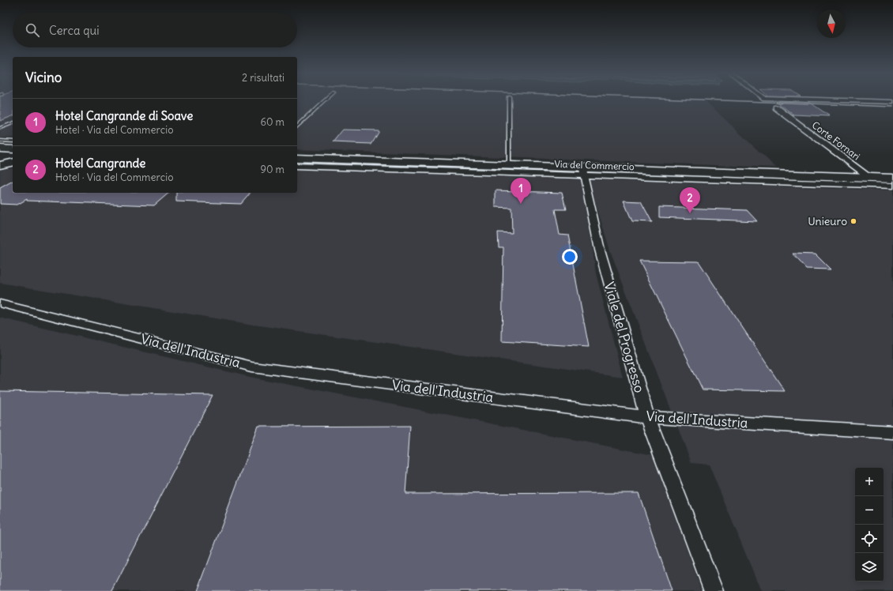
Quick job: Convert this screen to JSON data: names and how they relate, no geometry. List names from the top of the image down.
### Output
{
  "streets": {
    "street": [
      "Corte Fornari",
      "Via del Commercio",
      "Viale del Progresso",
      "Via dell'Industria"
    ]
  },
  "crossings": [
    ["Via del Commercio", "Viale del Progresso"],
    ["Viale del Progresso", "Via dell'Industria"]
  ],
  "places": ["Unieuro"],
  "north": "bottom",
  "page": {
    "search": "Cerca qui",
    "heading": ["Vicino", "2 risultati"],
    "list": [
      {
        "mark": "1",
        "name": "Hotel Cangrande di Soave",
        "note": "Hotel · Via del Commercio",
        "value": "60 m"
      },
      {
        "mark": "2",
        "name": "Hotel Cangrande",
        "note": "Hotel · Via del Commercio",
        "value": "90 m"
      }
    ],
    "pins": ["1", "2"],
    "map_buttons": ["+", "−"]
  }
}
